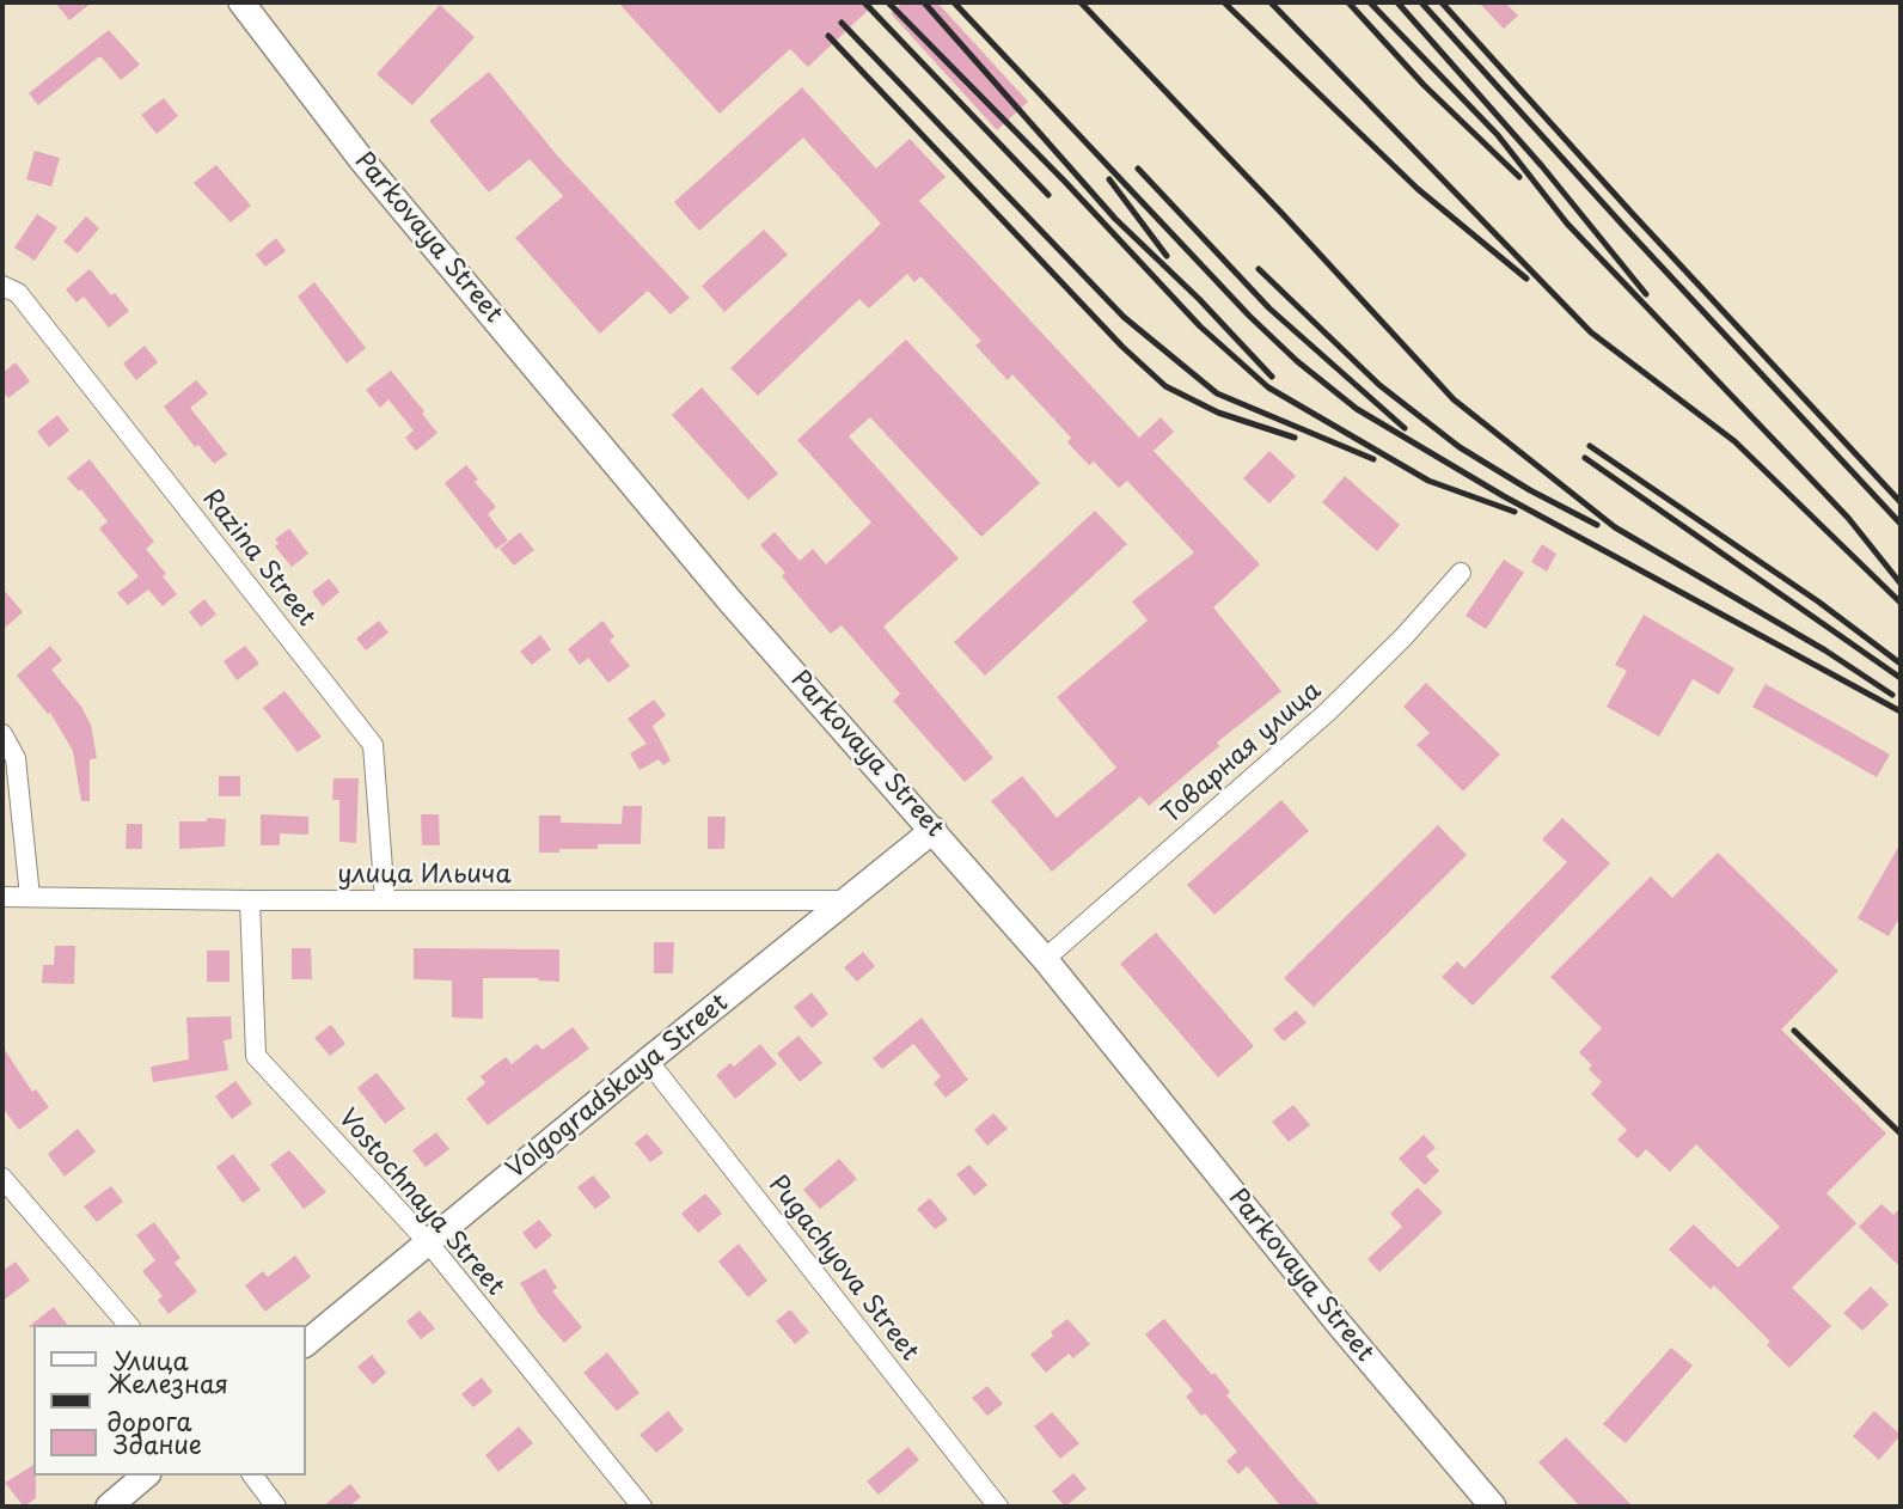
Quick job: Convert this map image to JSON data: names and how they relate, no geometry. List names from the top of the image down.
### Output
{
  "streets": {
    "main road": ["Parkovaya Street", "Volgogradskaya Street"],
    "street": [
      "Razina Street",
      "Товарная улица",
      "улица Ильича",
      "Vostochnaya Street",
      "Pugachyova Street"
    ]
  },
  "crossings": [
    ["Parkovaya Street", "Товарная улица"],
    ["Parkovaya Street", "Volgogradskaya Street"],
    ["Razina Street", "улица Ильича"],
    ["улица Ильича", "Volgogradskaya Street"],
    ["улица Ильича", "Vostochnaya Street"],
    ["Volgogradskaya Street", "Vostochnaya Street"],
    ["Volgogradskaya Street", "Pugachyova Street"]
  ],
  "legend": ["Улица", "Железная дорога", "Здание"]
}
